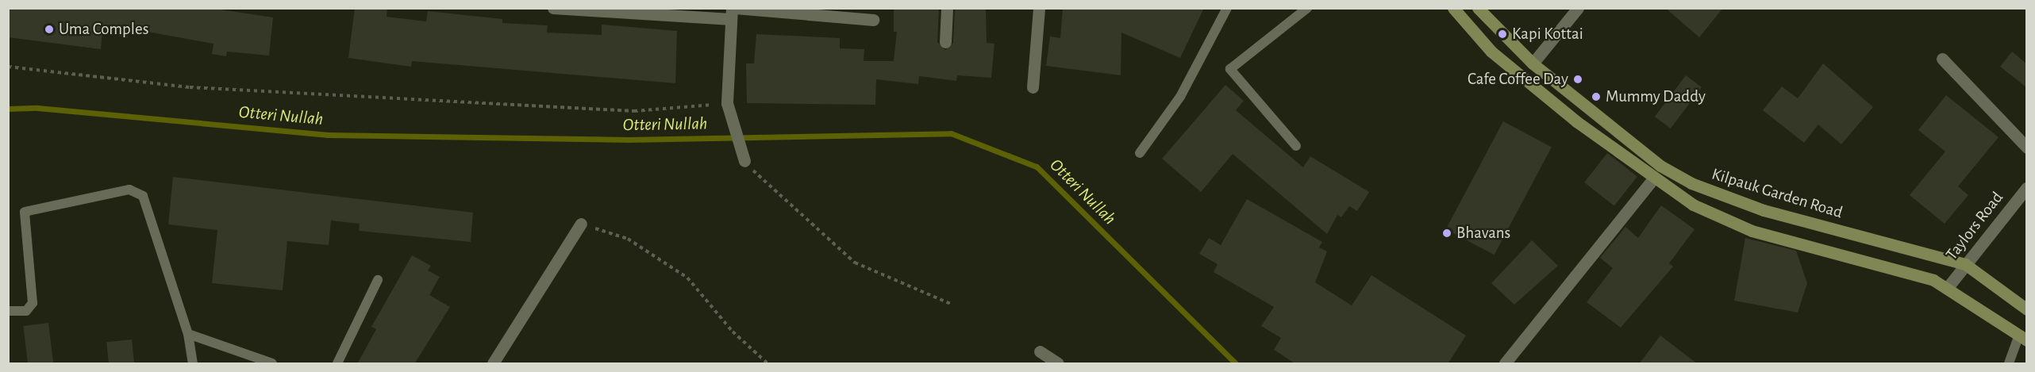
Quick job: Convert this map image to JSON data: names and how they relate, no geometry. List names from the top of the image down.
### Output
{
  "streets": {
    "main road": ["Kilpauk Garden Road"],
    "street": ["Taylors Road"]
  },
  "crossings": [
    ["Kilpauk Garden Road", "Taylors Road"]
  ],
  "water": ["Otteri Nullah"],
  "places": [
    "Uma Comples",
    "Kapi Kottai",
    "Cafe Coffee Day",
    "Mummy Daddy",
    "Bhavans"
  ]
}
